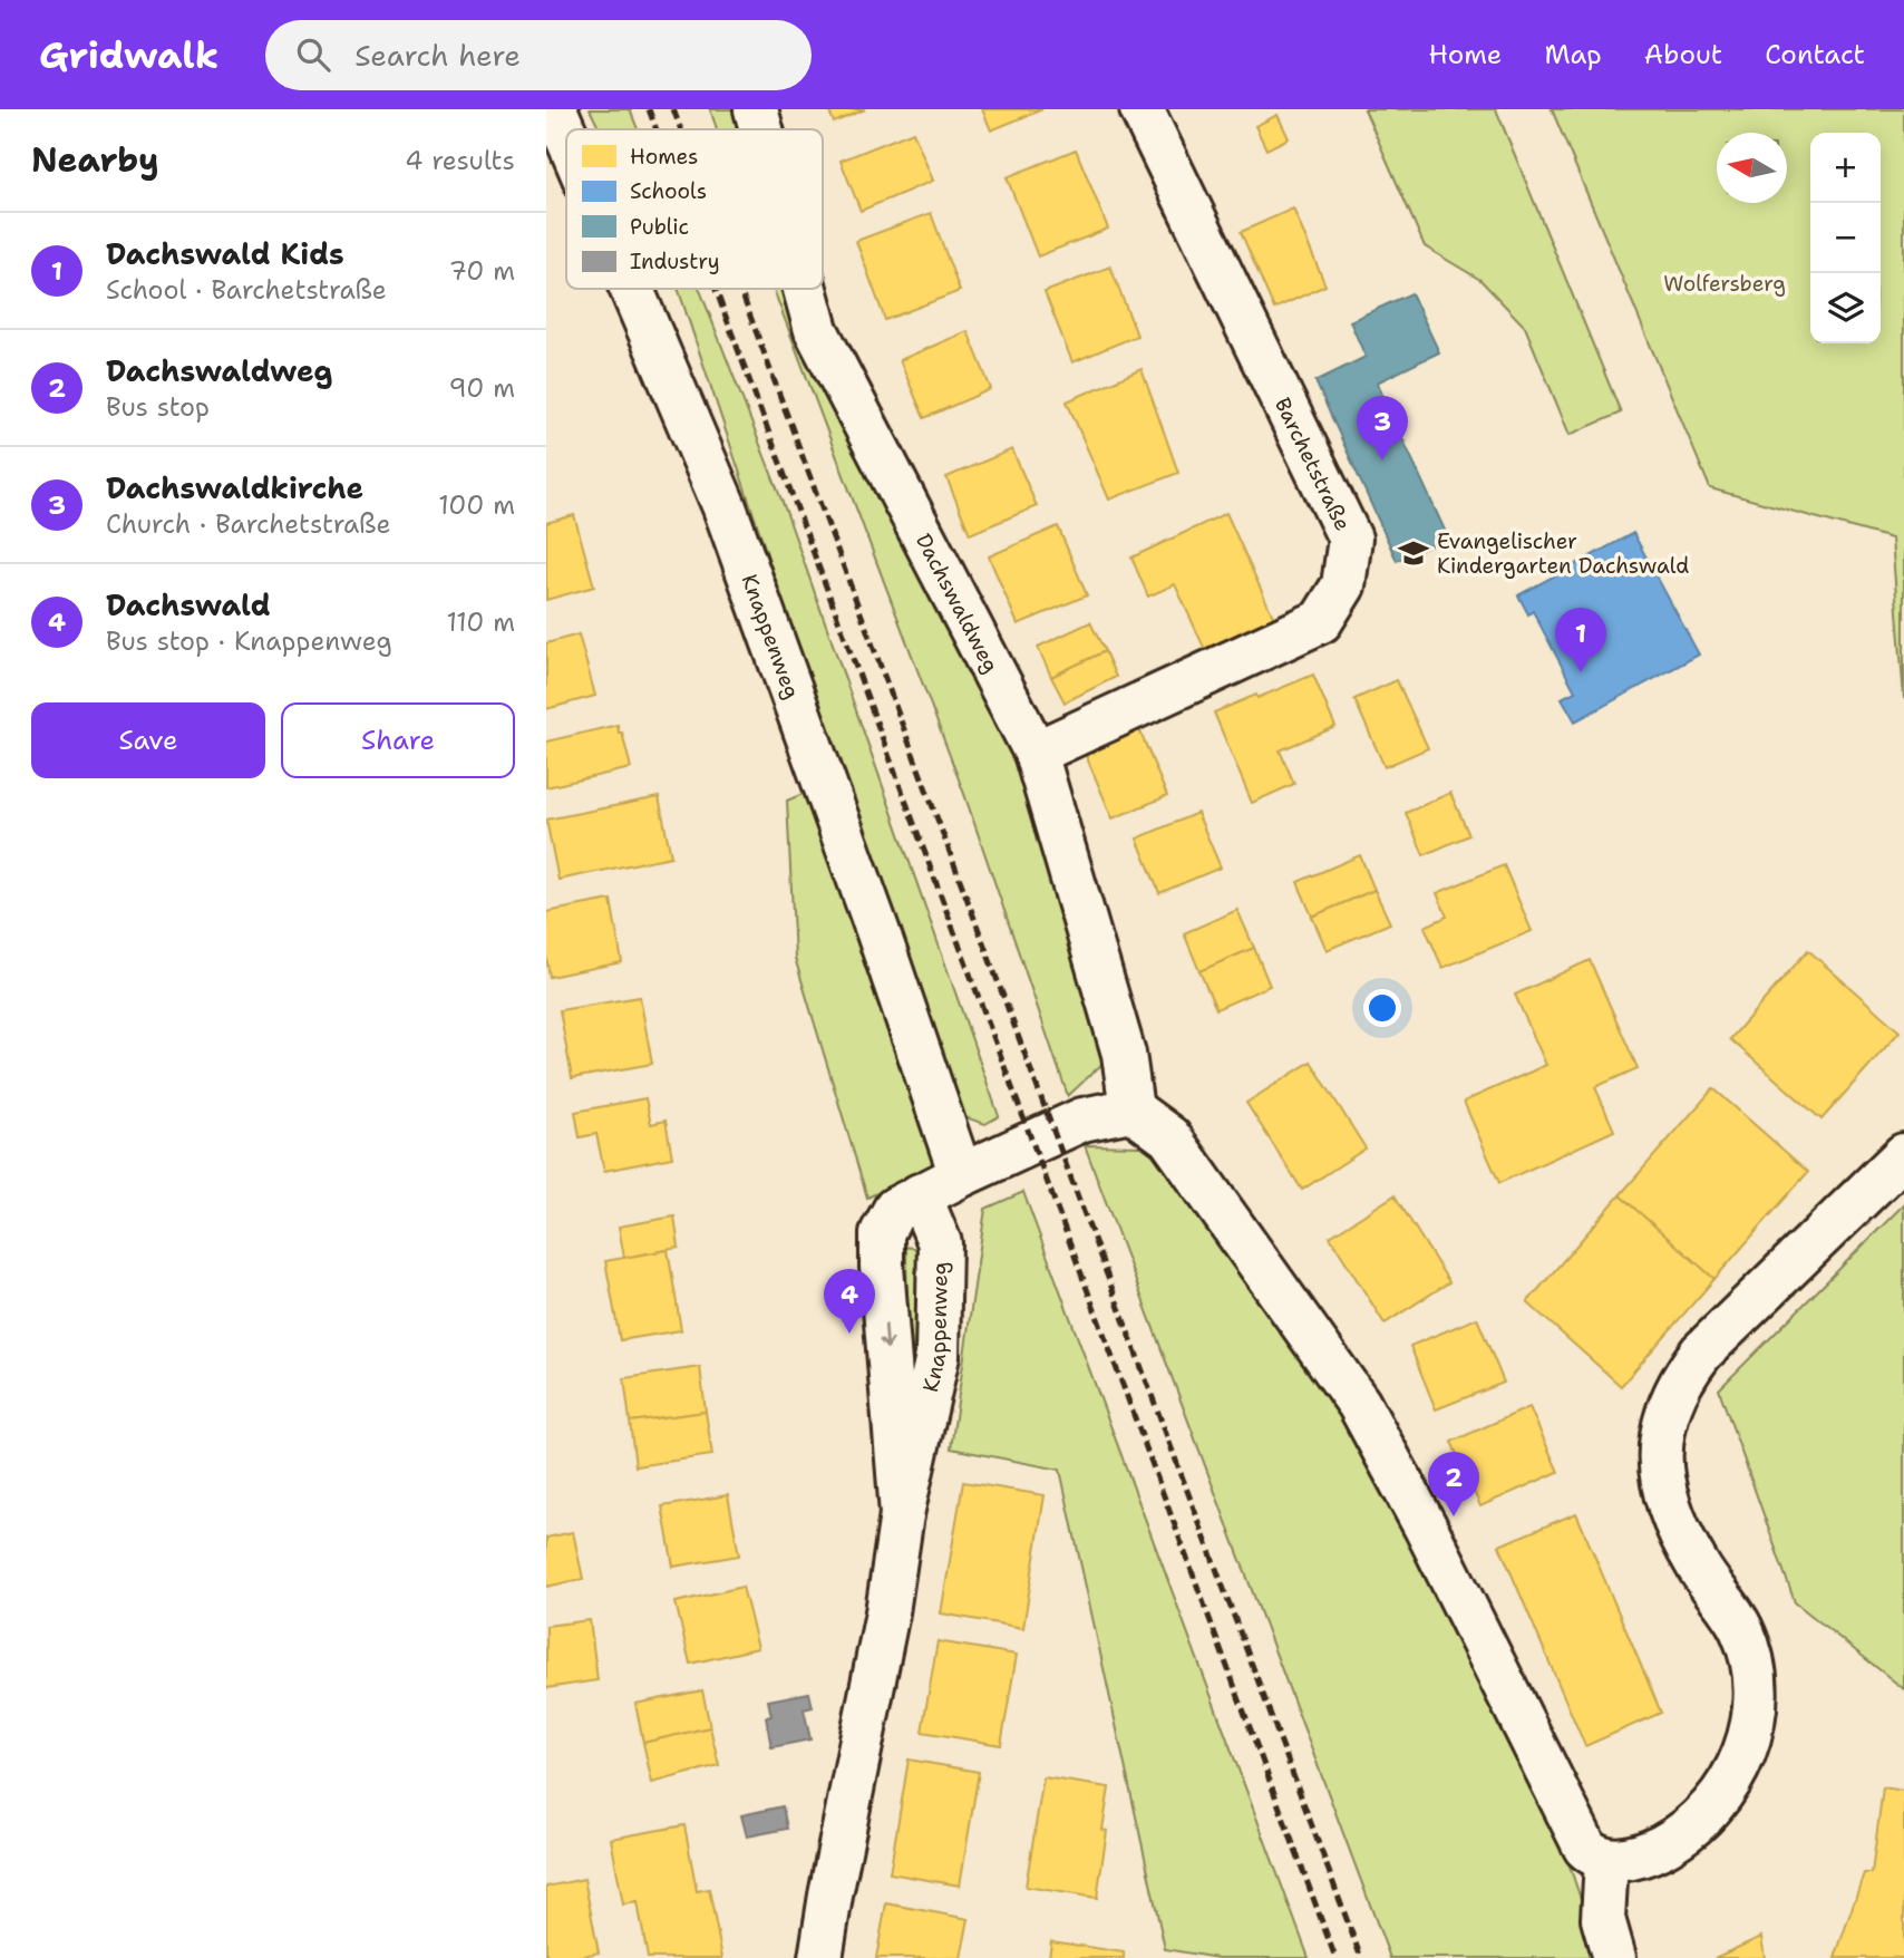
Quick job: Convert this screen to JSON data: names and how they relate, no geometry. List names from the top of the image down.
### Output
{
  "streets": {
    "street": ["Barchetstraße", "Dachswaldweg", "Knappenweg"]
  },
  "crossings": [
    ["Barchetstraße", "Dachswaldweg"]
  ],
  "parks": ["Wolfersberg"],
  "places": {
    "school or university": ["Evangelischer Kindergarten Dachswald"]
  },
  "legend": [
    "Homes",
    "Schools",
    "Public",
    "Industry"
  ],
  "north": "left",
  "page": {
    "header": "Gridwalk",
    "search": "Search here",
    "nav": [
      "Home",
      "Map",
      "About",
      "Contact"
    ],
    "heading": ["Nearby", "4 results"],
    "map_buttons": ["+", "−"],
    "list": [
      {
        "mark": "1",
        "name": "Dachswald Kids",
        "note": "School · Barchetstraße",
        "value": "70 m"
      },
      {
        "mark": "2",
        "name": "Dachswaldweg",
        "note": "Bus stop",
        "value": "90 m"
      },
      {
        "mark": "3",
        "name": "Dachswaldkirche",
        "note": "Church · Barchetstraße",
        "value": "100 m"
      },
      {
        "mark": "4",
        "name": "Dachswald",
        "note": "Bus stop · Knappenweg",
        "value": "110 m"
      }
    ],
    "pins": [
      "3",
      "1",
      "4",
      "2"
    ],
    "buttons": ["Save", "Share"]
  }
}
